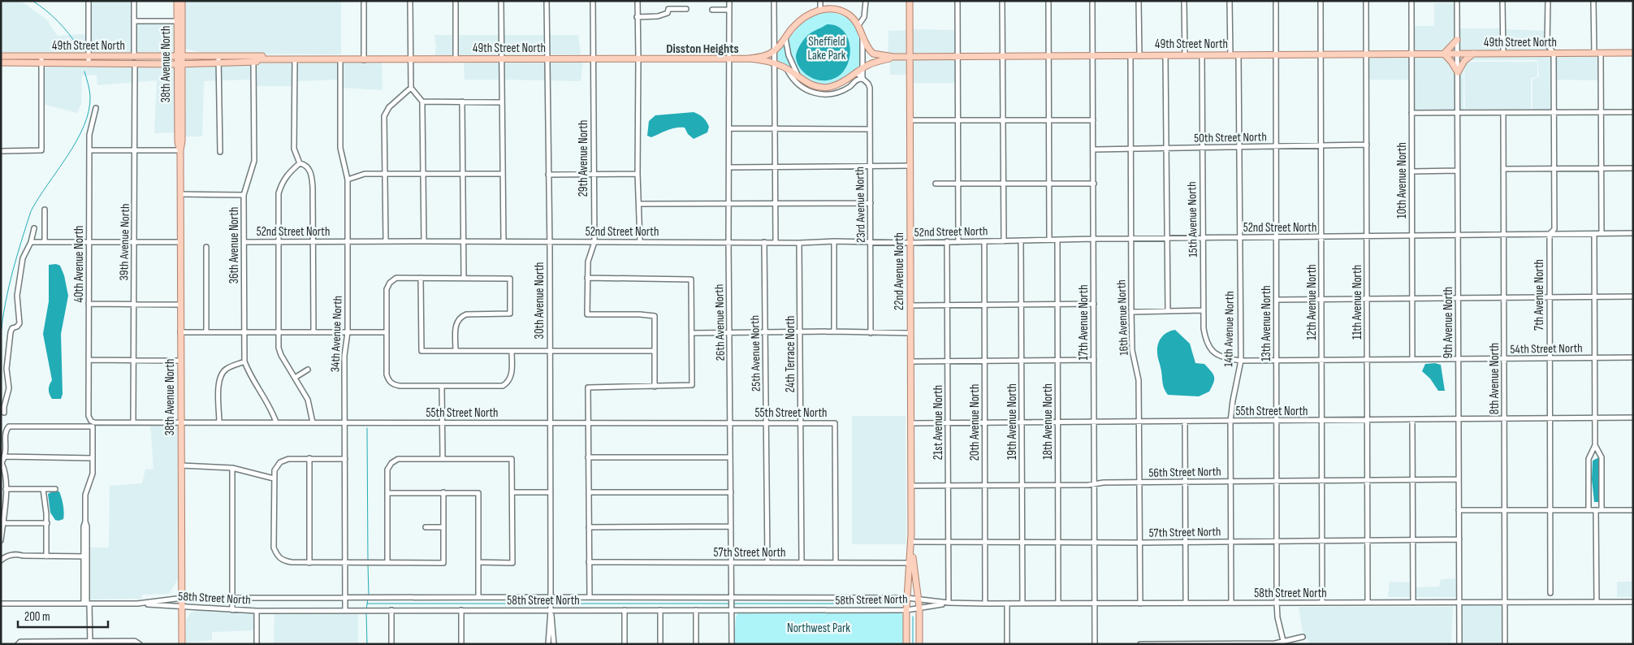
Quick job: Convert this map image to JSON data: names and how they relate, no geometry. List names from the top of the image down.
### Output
{
  "streets": {
    "main road": ["49th Street North", "38th Avenue North", "22nd Avenue North"],
    "street": [
      "50th Street North",
      "29th Avenue North",
      "10th Avenue North",
      "23rd Avenue North",
      "15th Avenue North",
      "52nd Street North",
      "39th Avenue North",
      "36th Avenue North",
      "40th Avenue North",
      "7th Avenue North",
      "30th Avenue North",
      "12th Avenue North",
      "11th Avenue North",
      "16th Avenue North",
      "26th Avenue North",
      "17th Avenue North",
      "9th Avenue North",
      "13th Avenue North",
      "14th Avenue North",
      "34th Avenue North",
      "54th Street North",
      "25th Avenue North",
      "24th Terrace North",
      "8th Avenue North",
      "55th Street North",
      "19th Avenue North",
      "18th Avenue North",
      "21st Avenue North",
      "20th Avenue North",
      "56th Street North",
      "57th Street North",
      "58th Street North"
    ]
  },
  "crossings": [
    ["49th Street North", "38th Avenue North"],
    ["49th Street North", "29th Avenue North"],
    ["49th Street North", "10th Avenue North"],
    ["49th Street North", "23rd Avenue North"],
    ["49th Street North", "15th Avenue North"],
    ["49th Street North", "39th Avenue North"],
    ["49th Street North", "36th Avenue North"],
    ["49th Street North", "22nd Avenue North"],
    ["49th Street North", "7th Avenue North"],
    ["49th Street North", "30th Avenue North"],
    ["49th Street North", "12th Avenue North"],
    ["49th Street North", "11th Avenue North"],
    ["49th Street North", "16th Avenue North"],
    ["49th Street North", "26th Avenue North"],
    ["49th Street North", "17th Avenue North"],
    ["49th Street North", "9th Avenue North"],
    ["49th Street North", "13th Avenue North"],
    ["49th Street North", "14th Avenue North"],
    ["49th Street North", "34th Avenue North"],
    ["38th Avenue North", "55th Street North"],
    ["38th Avenue North", "58th Street North"],
    ["50th Street North", "15th Avenue North"],
    ["50th Street North", "12th Avenue North"],
    ["50th Street North", "11th Avenue North"],
    ["50th Street North", "16th Avenue North"],
    ["50th Street North", "17th Avenue North"],
    ["50th Street North", "13th Avenue North"],
    ["50th Street North", "14th Avenue North"],
    ["29th Avenue North", "52nd Street North"],
    ["10th Avenue North", "52nd Street North"],
    ["10th Avenue North", "54th Street North"],
    ["23rd Avenue North", "52nd Street North"],
    ["15th Avenue North", "52nd Street North"],
    ["15th Avenue North", "14th Avenue North"],
    ["15th Avenue North", "54th Street North"],
    ["52nd Street North", "36th Avenue North"],
    ["52nd Street North", "22nd Avenue North"],
    ["52nd Street North", "7th Avenue North"],
    ["52nd Street North", "30th Avenue North"],
    ["52nd Street North", "12th Avenue North"],
    ["52nd Street North", "11th Avenue North"],
    ["52nd Street North", "16th Avenue North"],
    ["52nd Street North", "26th Avenue North"],
    ["52nd Street North", "17th Avenue North"],
    ["52nd Street North", "9th Avenue North"],
    ["52nd Street North", "13th Avenue North"],
    ["52nd Street North", "14th Avenue North"],
    ["52nd Street North", "34th Avenue North"],
    ["52nd Street North", "25th Avenue North"],
    ["52nd Street North", "24th Terrace North"],
    ["52nd Street North", "8th Avenue North"],
    ["52nd Street North", "19th Avenue North"],
    ["52nd Street North", "18th Avenue North"],
    ["52nd Street North", "21st Avenue North"],
    ["52nd Street North", "20th Avenue North"],
    ["39th Avenue North", "55th Street North"],
    ["36th Avenue North", "55th Street North"],
    ["40th Avenue North", "55th Street North"],
    ["22nd Avenue North", "55th Street North"],
    ["22nd Avenue North", "56th Street North"],
    ["22nd Avenue North", "57th Street North"],
    ["22nd Avenue North", "58th Street North"],
    ["7th Avenue North", "54th Street North"],
    ["7th Avenue North", "55th Street North"],
    ["30th Avenue North", "55th Street North"],
    ["30th Avenue North", "58th Street North"],
    ["12th Avenue North", "54th Street North"],
    ["12th Avenue North", "55th Street North"],
    ["12th Avenue North", "56th Street North"],
    ["12th Avenue North", "57th Street North"],
    ["12th Avenue North", "58th Street North"],
    ["11th Avenue North", "54th Street North"],
    ["11th Avenue North", "55th Street North"],
    ["11th Avenue North", "56th Street North"],
    ["11th Avenue North", "57th Street North"],
    ["11th Avenue North", "58th Street North"],
    ["16th Avenue North", "55th Street North"],
    ["16th Avenue North", "56th Street North"],
    ["16th Avenue North", "57th Street North"],
    ["16th Avenue North", "58th Street North"],
    ["26th Avenue North", "55th Street North"],
    ["26th Avenue North", "57th Street North"],
    ["26th Avenue North", "58th Street North"],
    ["17th Avenue North", "55th Street North"],
    ["17th Avenue North", "56th Street North"],
    ["17th Avenue North", "57th Street North"],
    ["17th Avenue North", "58th Street North"],
    ["9th Avenue North", "54th Street North"],
    ["9th Avenue North", "55th Street North"],
    ["9th Avenue North", "56th Street North"],
    ["9th Avenue North", "57th Street North"],
    ["9th Avenue North", "58th Street North"],
    ["13th Avenue North", "54th Street North"],
    ["13th Avenue North", "55th Street North"],
    ["13th Avenue North", "56th Street North"],
    ["13th Avenue North", "57th Street North"],
    ["13th Avenue North", "58th Street North"],
    ["14th Avenue North", "54th Street North"],
    ["14th Avenue North", "55th Street North"],
    ["14th Avenue North", "56th Street North"],
    ["14th Avenue North", "57th Street North"],
    ["14th Avenue North", "58th Street North"],
    ["34th Avenue North", "55th Street North"],
    ["34th Avenue North", "58th Street North"],
    ["54th Street North", "8th Avenue North"],
    ["25th Avenue North", "55th Street North"],
    ["25th Avenue North", "57th Street North"],
    ["24th Terrace North", "55th Street North"],
    ["24th Terrace North", "57th Street North"],
    ["8th Avenue North", "55th Street North"],
    ["8th Avenue North", "58th Street North"],
    ["55th Street North", "19th Avenue North"],
    ["55th Street North", "18th Avenue North"],
    ["55th Street North", "21st Avenue North"],
    ["55th Street North", "20th Avenue North"],
    ["55th Street North", "57th Street North"],
    ["19th Avenue North", "56th Street North"],
    ["19th Avenue North", "57th Street North"],
    ["19th Avenue North", "58th Street North"],
    ["18th Avenue North", "56th Street North"],
    ["18th Avenue North", "57th Street North"],
    ["18th Avenue North", "58th Street North"],
    ["21st Avenue North", "56th Street North"],
    ["21st Avenue North", "57th Street North"],
    ["21st Avenue North", "58th Street North"],
    ["20th Avenue North", "56th Street North"],
    ["20th Avenue North", "57th Street North"],
    ["20th Avenue North", "58th Street North"]
  ],
  "districts": ["Disston Heights"],
  "parks": ["Sheffield Lake Park", "Northwest Park"],
  "scale_bar": "200 m"
}
